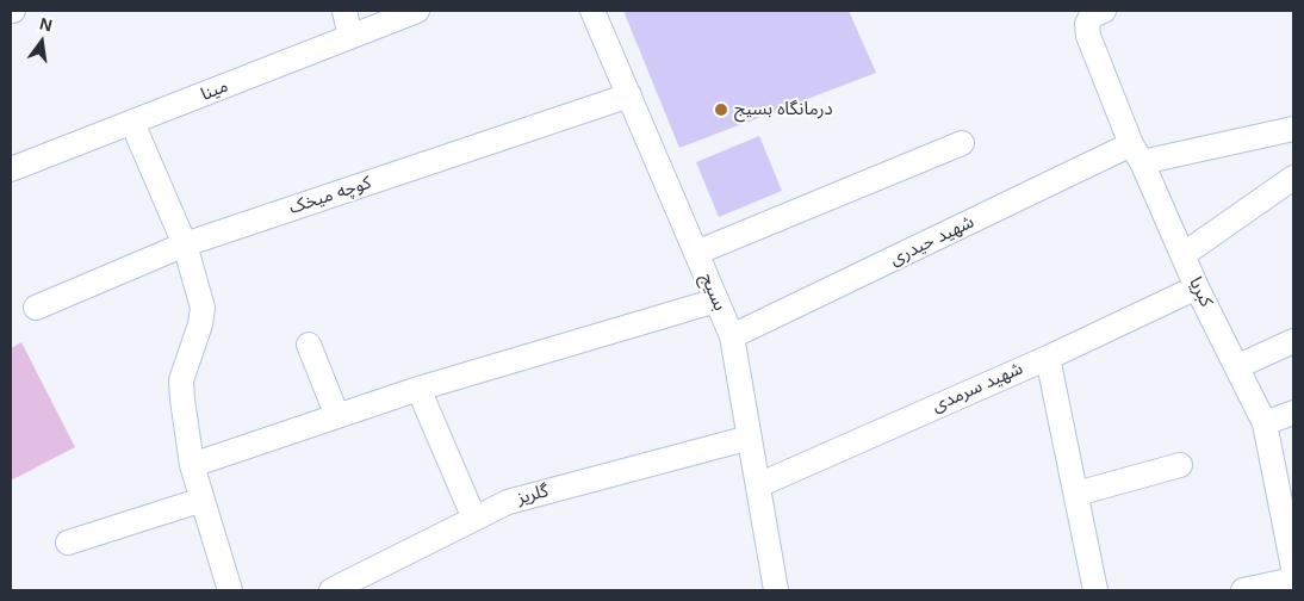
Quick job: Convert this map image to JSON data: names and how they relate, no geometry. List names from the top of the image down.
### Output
{
  "streets": {
    "street": [
      "مینا",
      "کوچه میخک",
      "شهید حیدری",
      "بسیج",
      "کبریا",
      "شهید سرمدی",
      "گلریز"
    ]
  },
  "crossings": [
    ["کوچه میخک", "بسیج"],
    ["شهید حیدری", "بسیج"],
    ["شهید حیدری", "کبریا"],
    ["بسیج", "شهید سرمدی"],
    ["بسیج", "گلریز"],
    ["کبریا", "شهید سرمدی"]
  ],
  "places": ["درمانگاه بسیج"],
  "north": "top"
}
